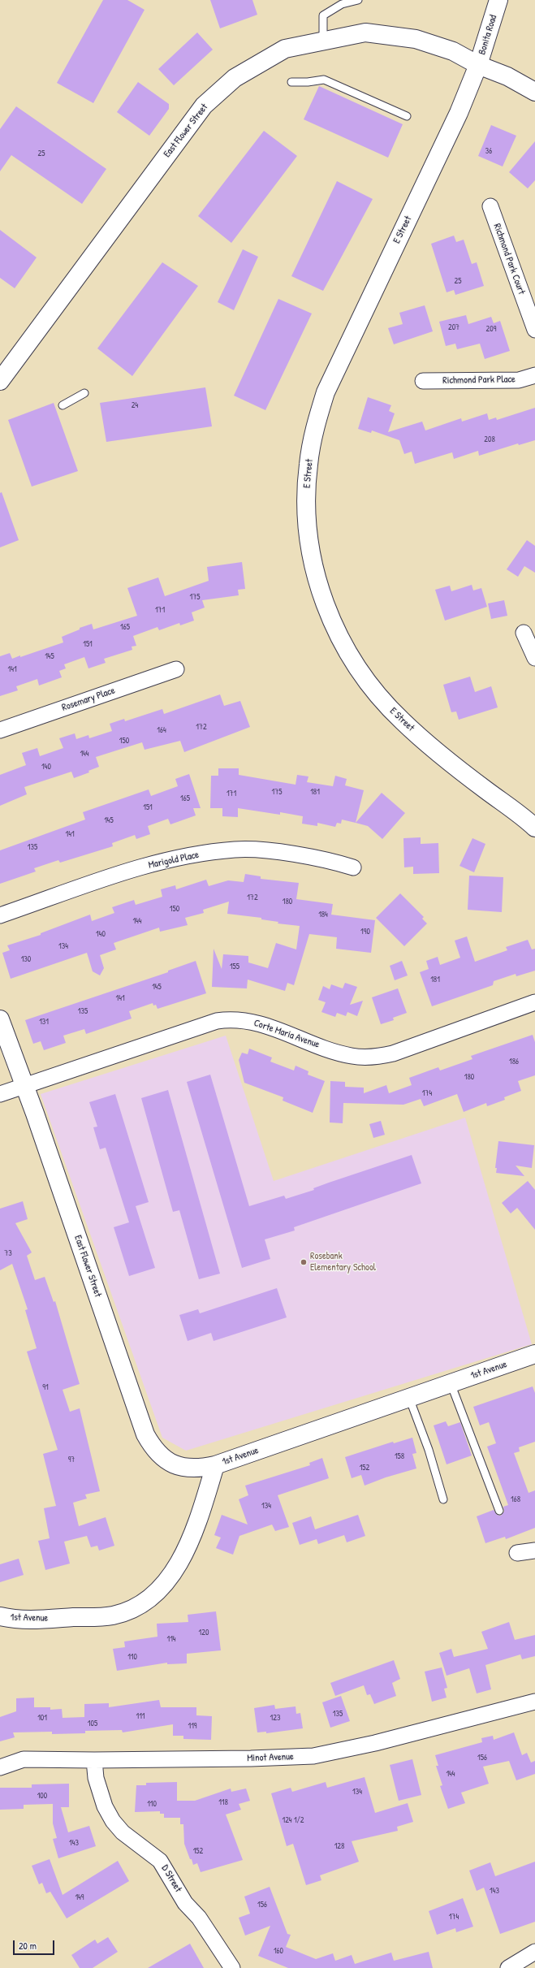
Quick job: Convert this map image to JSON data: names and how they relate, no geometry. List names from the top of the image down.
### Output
{
  "streets": {
    "street": [
      "Bonita Road",
      "East Flower Street",
      "E Street",
      "Richmond Park Court",
      "Richmond Park Place",
      "Rosemary Place",
      "Marigold Place",
      "Corte Maria Avenue",
      "1st Avenue",
      "Minot Avenue",
      "D Street"
    ]
  },
  "crossings": [
    ["Bonita Road", "East Flower Street"],
    ["Bonita Road", "E Street"],
    ["East Flower Street", "E Street"],
    ["East Flower Street", "Corte Maria Avenue"],
    ["East Flower Street", "1st Avenue"],
    ["Minot Avenue", "D Street"]
  ],
  "places": ["Rosebank Elementary School"],
  "house_numbers": [
    "36",
    "25",
    "25",
    "207",
    "209",
    "24",
    "208",
    "175",
    "171",
    "165",
    "151",
    "145",
    "141",
    "172",
    "164",
    "150",
    "144",
    "140",
    "175",
    "181",
    "171",
    "165",
    "151",
    "145",
    "141",
    "135",
    "172",
    "180",
    "150",
    "184",
    "144",
    "190",
    "140",
    "134",
    "130",
    "155",
    "181",
    "145",
    "141",
    "135",
    "131",
    "186",
    "180",
    "174",
    "73",
    "91",
    "158",
    "97",
    "152",
    "168",
    "134",
    "120",
    "114",
    "110",
    "135",
    "111",
    "101",
    "123",
    "105",
    "119",
    "156",
    "144",
    "134",
    "100",
    "118",
    "110",
    "124 1/2",
    "143",
    "128",
    "152",
    "143",
    "149",
    "156",
    "174",
    "160"
  ],
  "scale_bar": "20 m"
}
